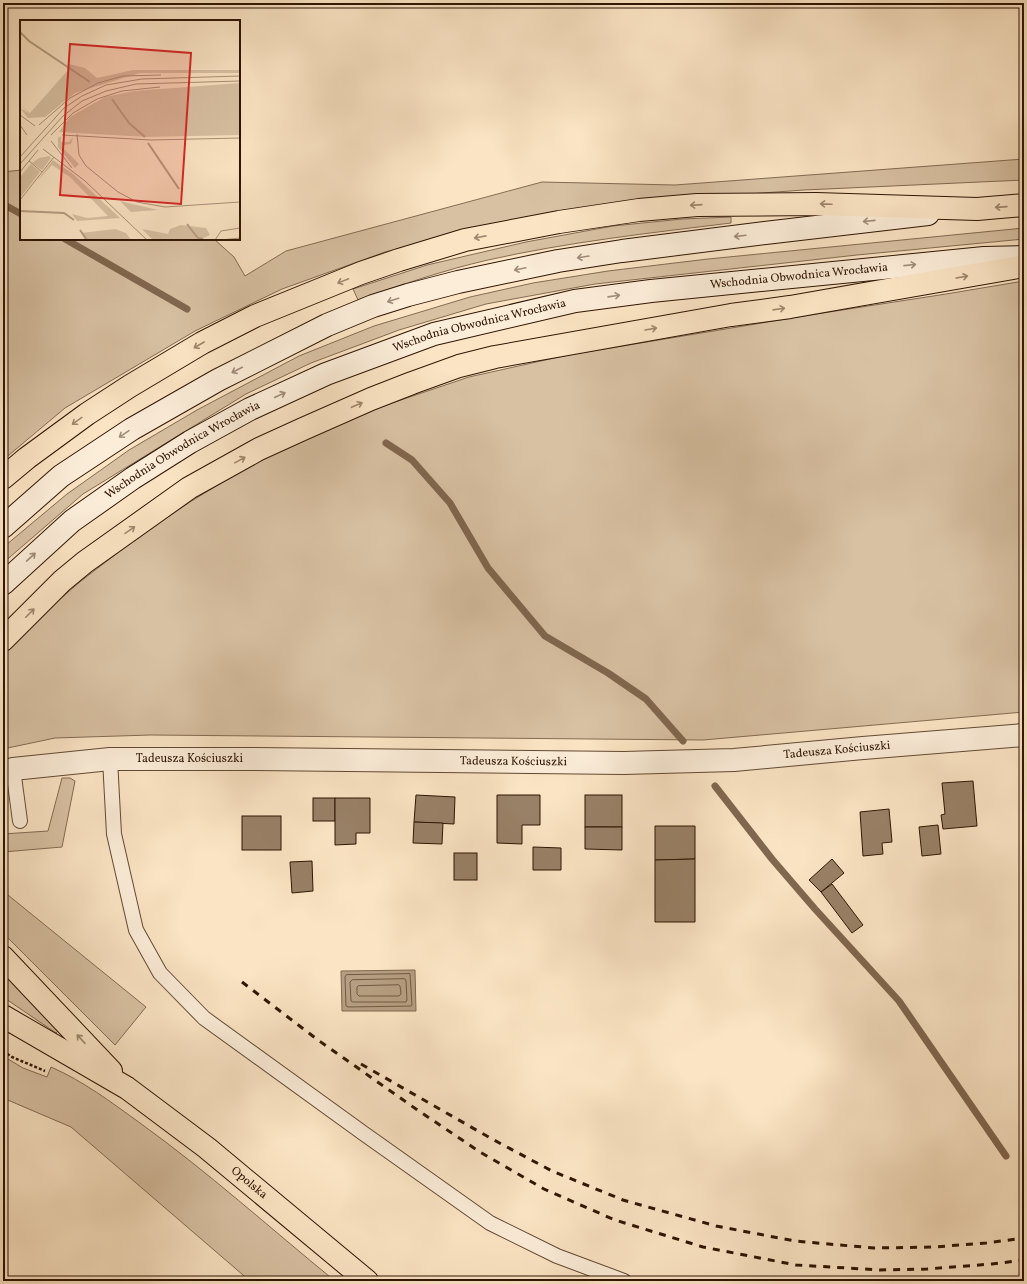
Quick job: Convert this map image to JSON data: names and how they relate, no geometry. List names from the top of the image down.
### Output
{
  "streets": {
    "main road": ["Wschodnia Obwodnica Wrocławia", "Tadeusza Kościuszki", "Opolska"]
  }
}
